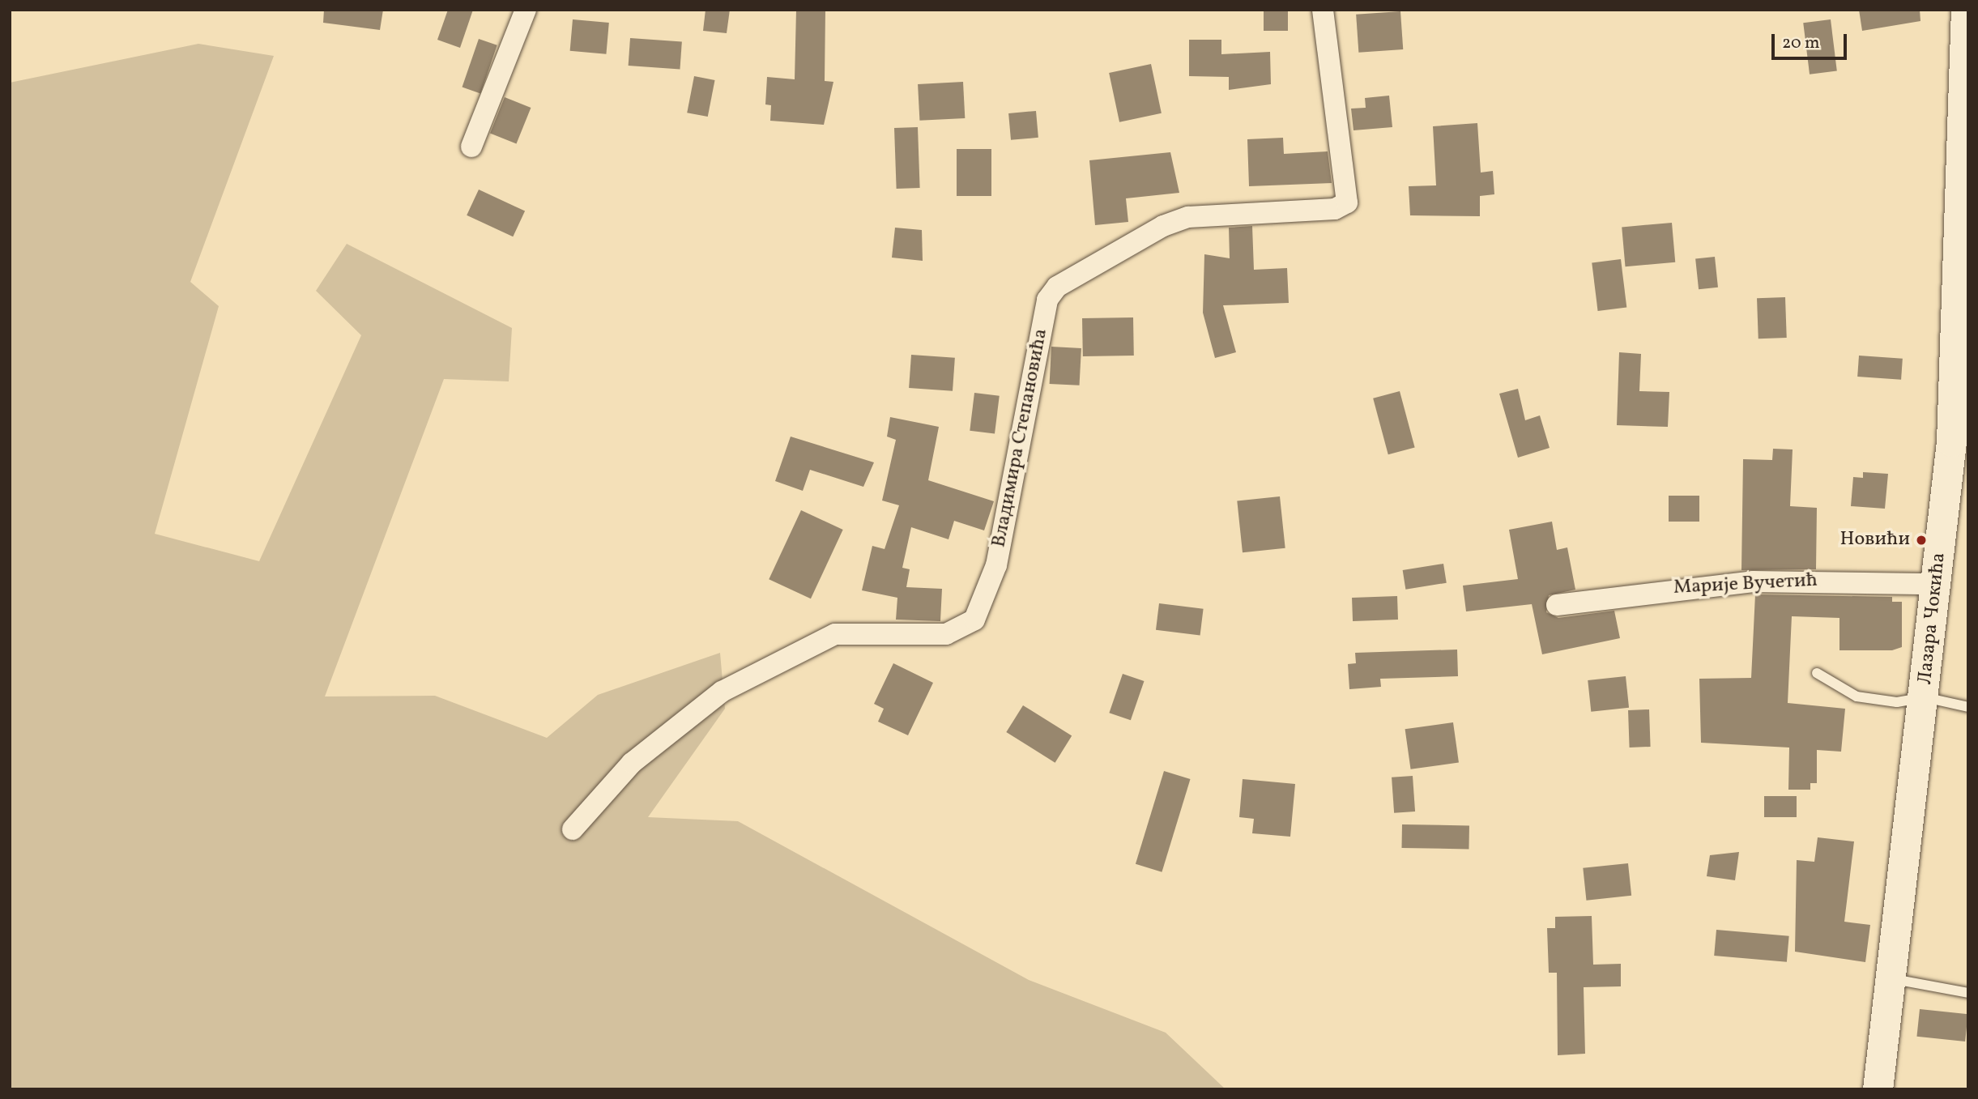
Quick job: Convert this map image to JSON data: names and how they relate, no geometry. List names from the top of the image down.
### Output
{
  "streets": {
    "street": ["Владимира Степановића", "Марије Вучетић", "Лазара Чокића"]
  },
  "crossings": [
    ["Марије Вучетић", "Лазара Чокића"]
  ],
  "places": ["Новићи"],
  "scale_bar": "20 m"
}
